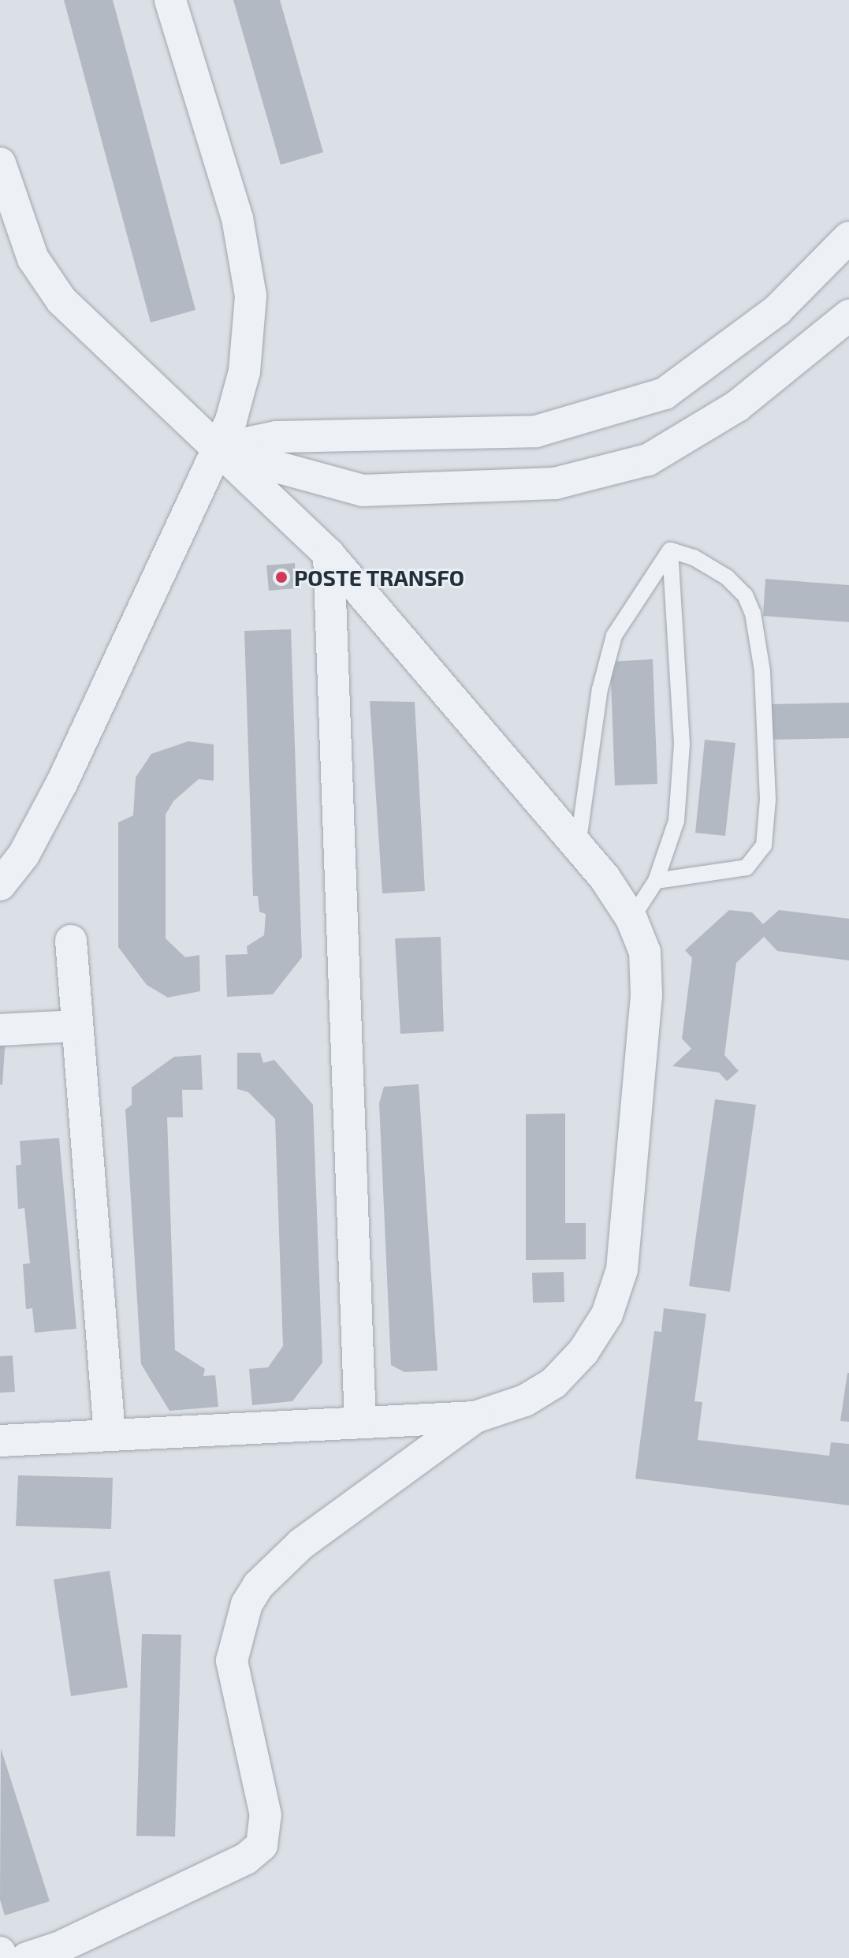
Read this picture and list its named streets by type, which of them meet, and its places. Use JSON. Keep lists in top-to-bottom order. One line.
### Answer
{"places":["POSTE TRANSFO"]}
